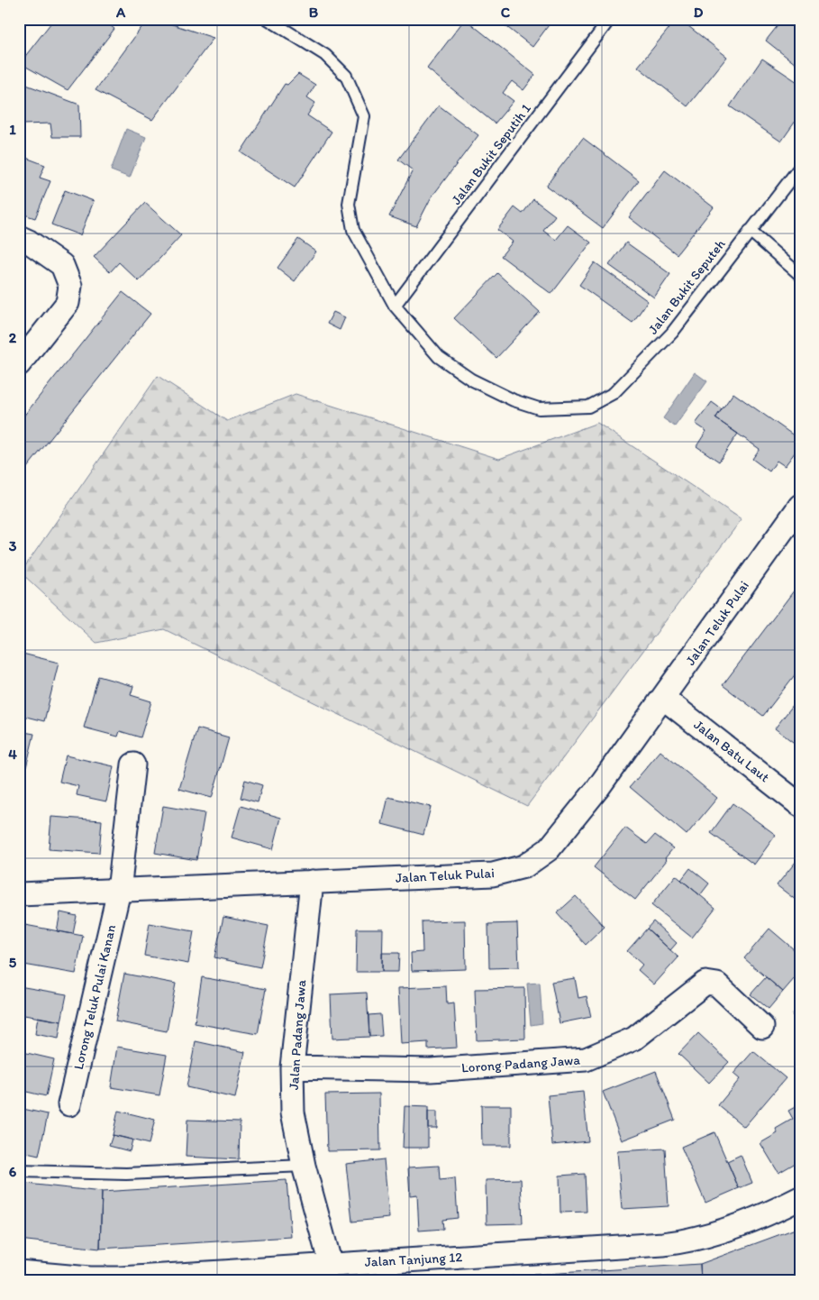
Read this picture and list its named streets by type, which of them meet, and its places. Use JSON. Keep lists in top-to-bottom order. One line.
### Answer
{"streets":{"street":["Jalan Teluk Pulai","Jalan Batu Laut","Lorong Teluk Pulai Kanan","Jalan Padang Jawa","Lorong Padang Jawa","Jalan Tanjung 12"],"lane":["Jalan Bukit Seputih 1","Jalan Bukit Seputeh"]},"crossings":[["Jalan Bukit Seputih 1","Jalan Bukit Seputeh"],["Jalan Teluk Pulai","Jalan Batu Laut"],["Jalan Teluk Pulai","Lorong Teluk Pulai Kanan"],["Jalan Teluk Pulai","Jalan Padang Jawa"],["Jalan Padang Jawa","Lorong Padang Jawa"],["Jalan Padang Jawa","Jalan Tanjung 12"]],"grid":{"columns":["A","B","C","D"],"rows":["1","2","3","4","5","6"]}}
